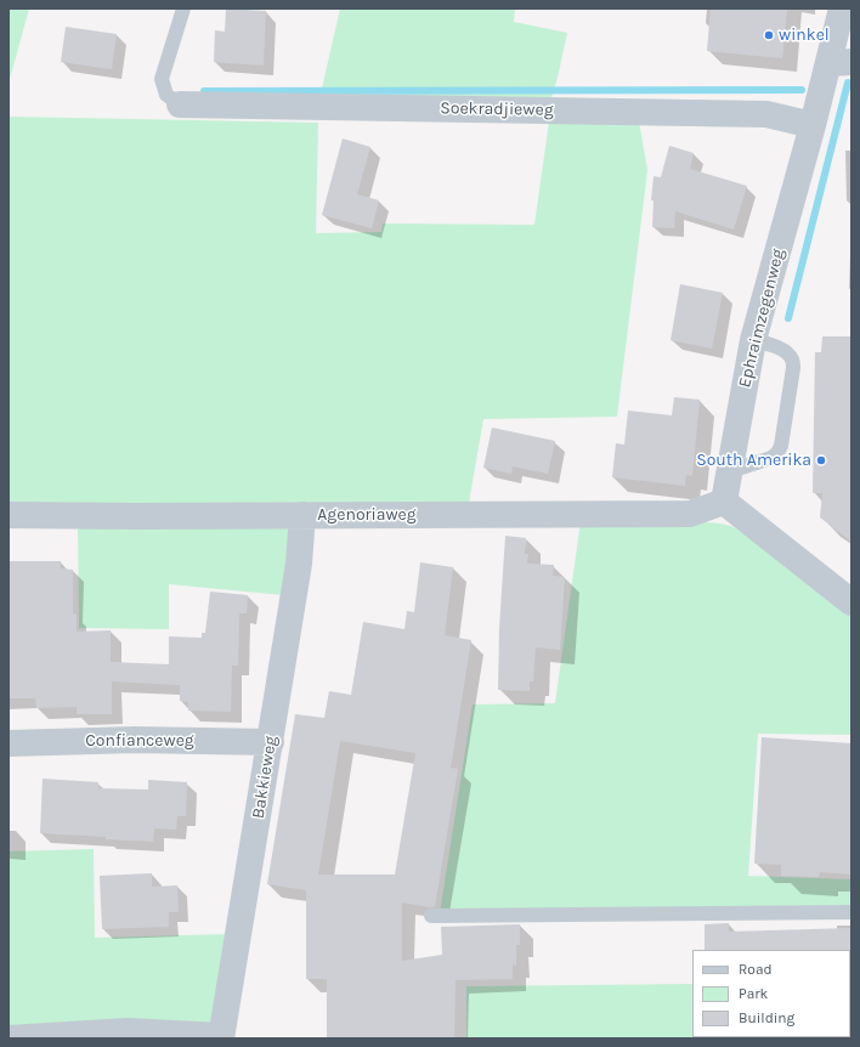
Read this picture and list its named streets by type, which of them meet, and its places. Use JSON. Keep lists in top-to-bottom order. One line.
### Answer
{"streets":{"street":["Soekradjieweg","Ephraimzegenweg","Agenoriaweg","Confianceweg","Bakkieweg"]},"crossings":[["Soekradjieweg","Ephraimzegenweg"],["Ephraimzegenweg","Agenoriaweg"],["Agenoriaweg","Bakkieweg"],["Confianceweg","Bakkieweg"]],"places":["winkel","South Amerika"],"legend":["Road","Park","Building"]}
